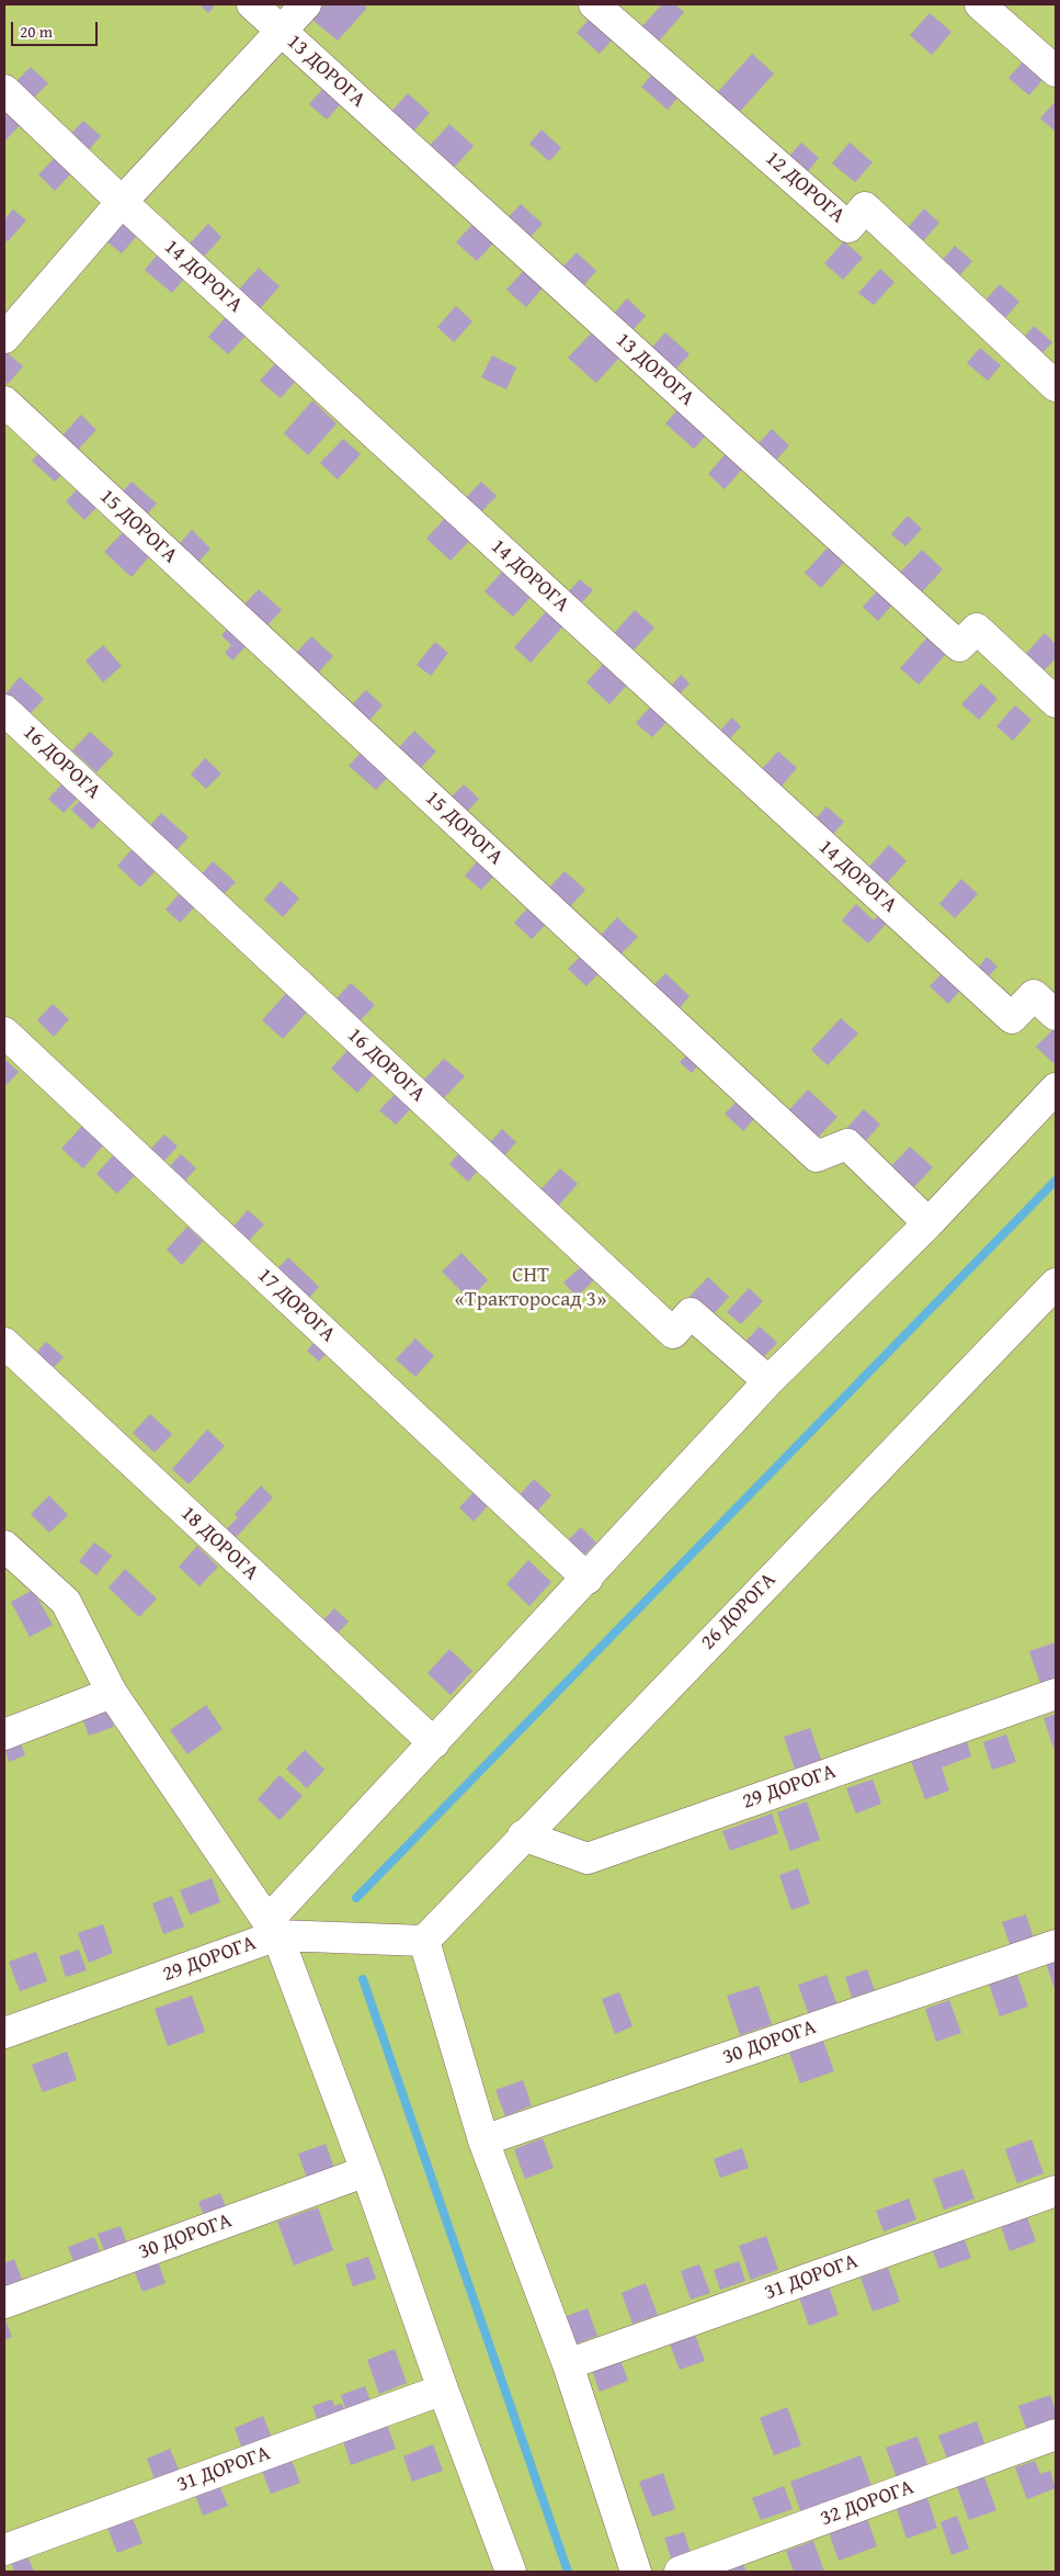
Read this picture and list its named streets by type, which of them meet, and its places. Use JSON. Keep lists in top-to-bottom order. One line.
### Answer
{"streets":{"street":["13 ДОРОГА","12 ДОРОГА","14 ДОРОГА","15 ДОРОГА","16 ДОРОГА","17 ДОРОГА","18 ДОРОГА","26 ДОРОГА","29 ДОРОГА","30 ДОРОГА","31 ДОРОГА","32 ДОРОГА"]},"crossings":[["26 ДОРОГА","29 ДОРОГА"]],"parks":["СНТ «Тракторосад 3»"],"scale_bar":"20 m"}
